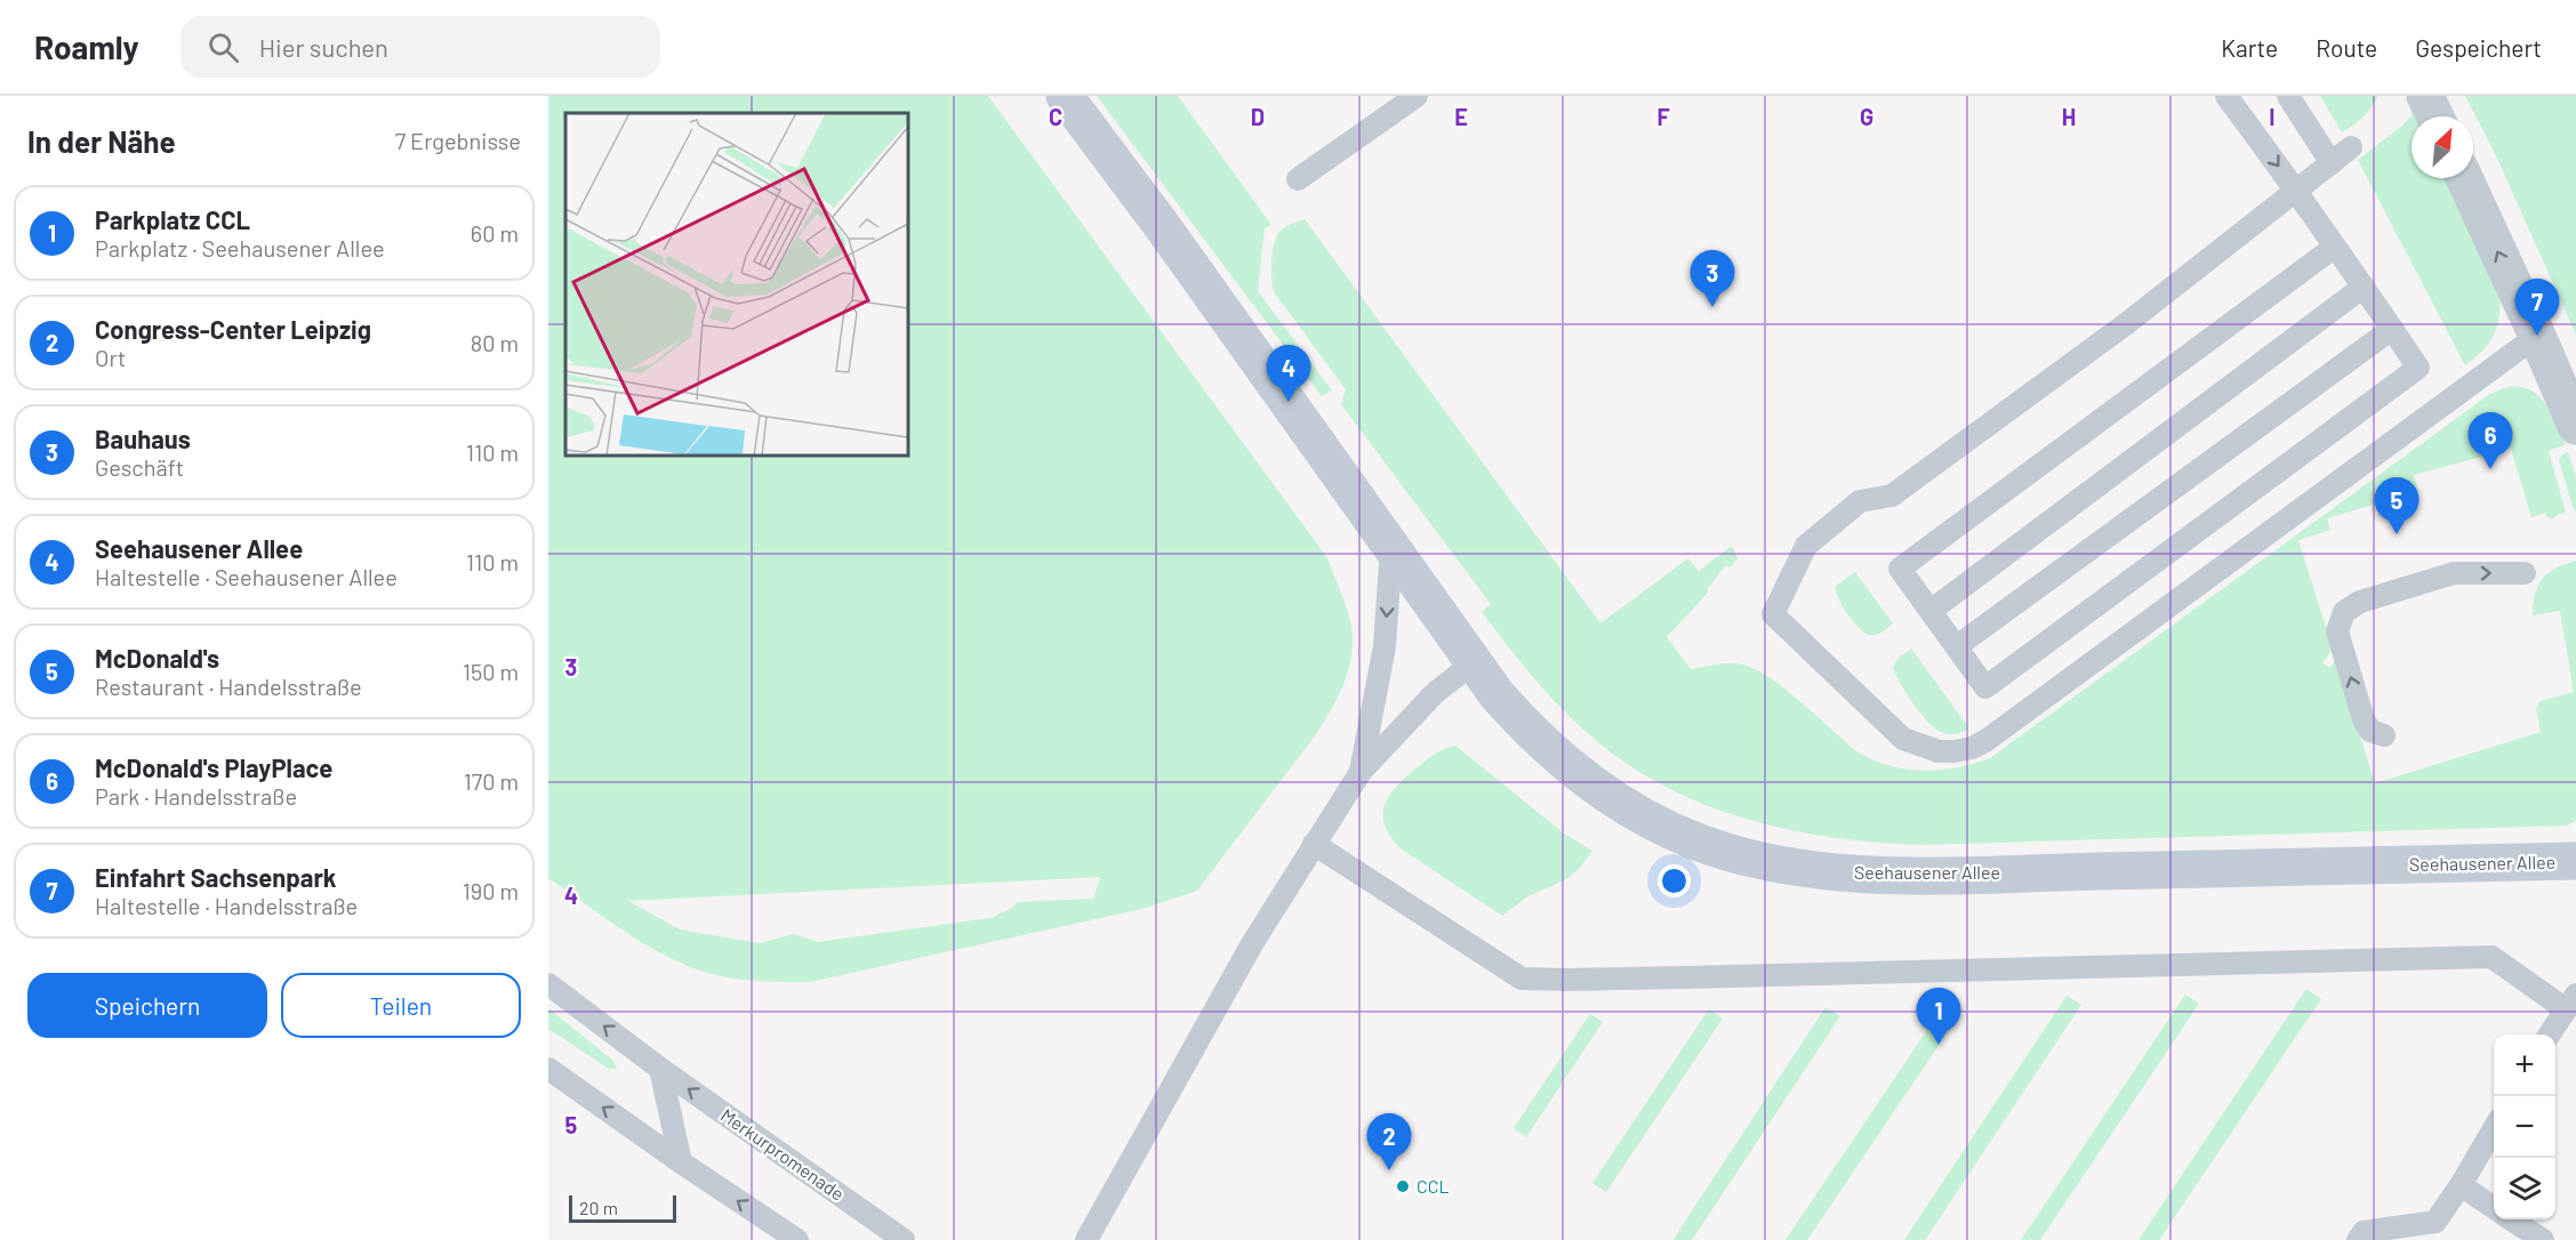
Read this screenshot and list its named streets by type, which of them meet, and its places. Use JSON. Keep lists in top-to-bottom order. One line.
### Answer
{"streets":{"main road":["Seehausener Allee"],"lane":["Merkurpromenade"]},"places":["CCL"],"scale_bar":"20 m","north":"top right","page":{"header":"Roamly","search":"Hier suchen","nav":["Karte","Route","Gespeichert"],"heading":["In der Nähe","7 Ergebnisse"],"list":[{"mark":"1","name":"Parkplatz CCL","note":"Parkplatz · Seehausener Allee","value":"60 m"},{"mark":"2","name":"Congress-Center Leipzig","note":"Ort","value":"80 m"},{"mark":"3","name":"Bauhaus","note":"Geschäft","value":"110 m"},{"mark":"4","name":"Seehausener Allee","note":"Haltestelle · Seehausener Allee","value":"110 m"},{"mark":"5","name":"McDonald's","note":"Restaurant · Handelsstraße","value":"150 m"},{"mark":"6","name":"McDonald's PlayPlace","note":"Park · Handelsstraße","value":"170 m"},{"mark":"7","name":"Einfahrt Sachsenpark","note":"Haltestelle · Handelsstraße","value":"190 m"}],"pins":["3","7","4","6","5","1","2"],"buttons":["Speichern","Teilen"],"map_buttons":["+","−"],"scale":"20 m"},"grid":{"columns":["C","D","E","F","G","H","I"],"rows":["3","4","5"]}}
